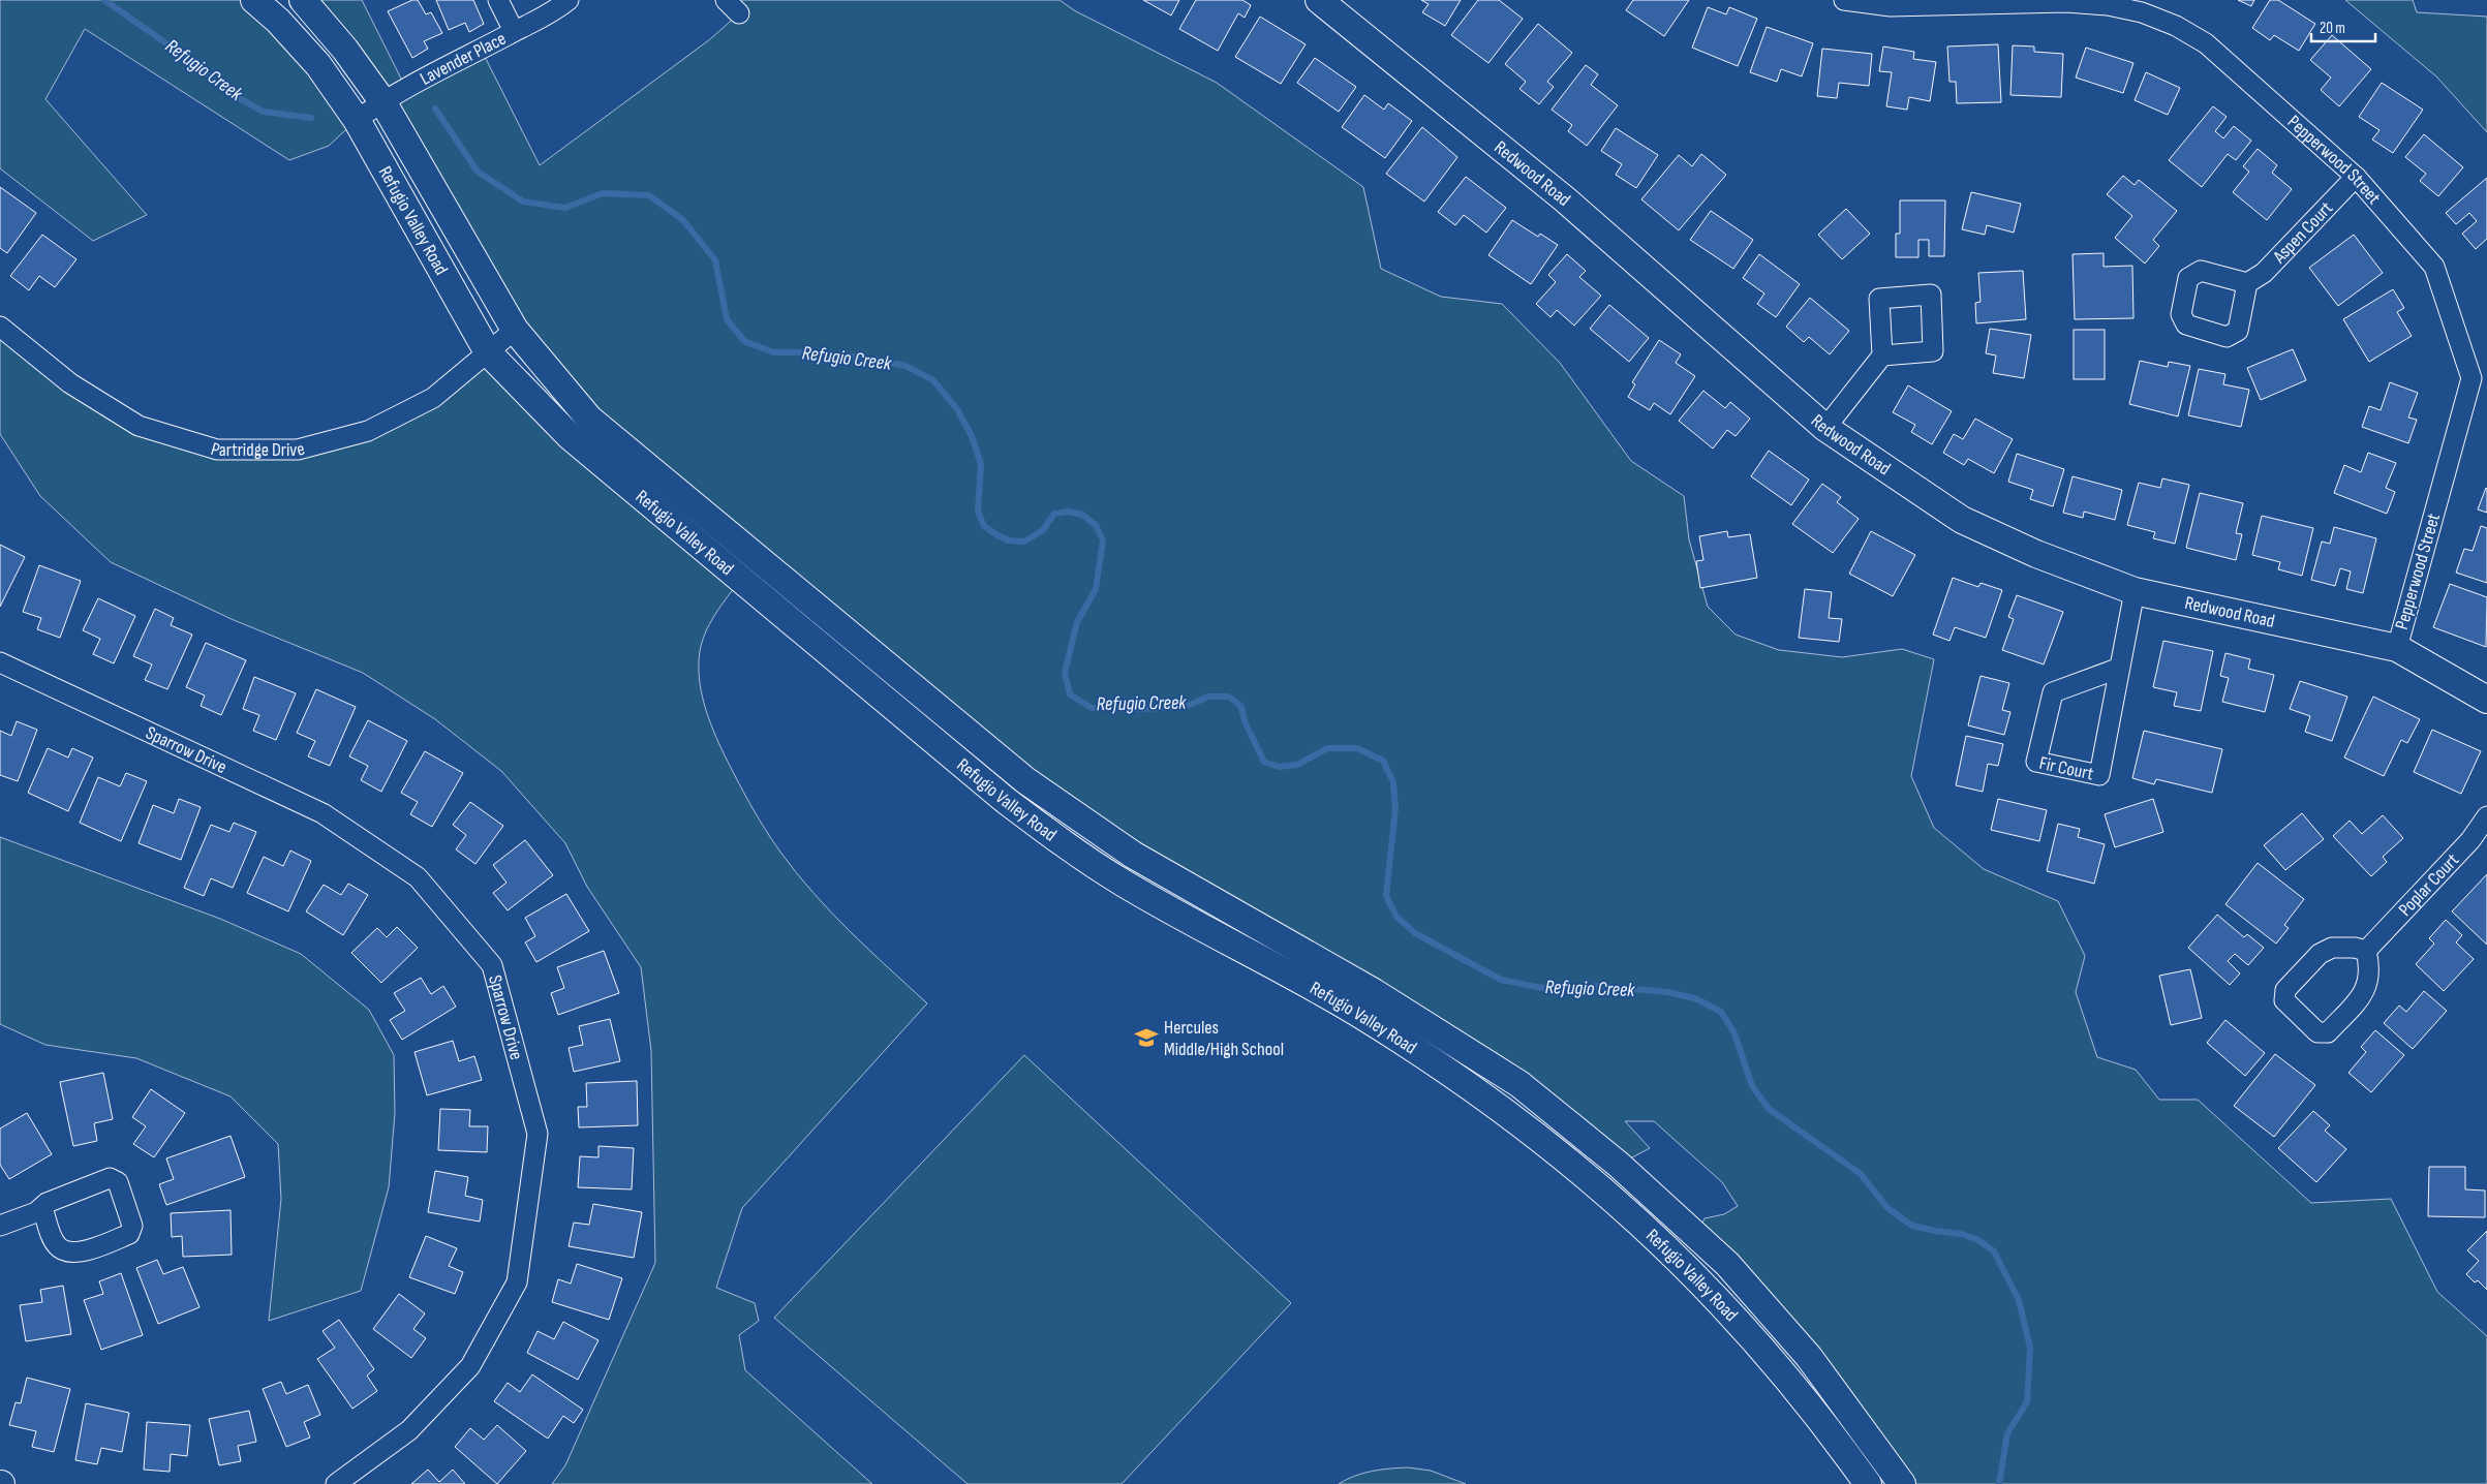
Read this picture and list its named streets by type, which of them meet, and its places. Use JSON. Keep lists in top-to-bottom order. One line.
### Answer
{"streets":{"street":["Lavender Place","Pepperwood Street","Redwood Road","Refugio Valley Road","Aspen Court","Partridge Drive","Sparrow Drive","Fir Court","Poplar Court"]},"crossings":[["Lavender Place","Refugio Valley Road"],["Pepperwood Street","Redwood Road"],["Pepperwood Street","Aspen Court"],["Redwood Road","Fir Court"],["Refugio Valley Road","Partridge Drive"]],"water":["Refugio Creek"],"places":{"school or university":["Hercules Middle/High School"]},"scale_bar":"20 m"}
